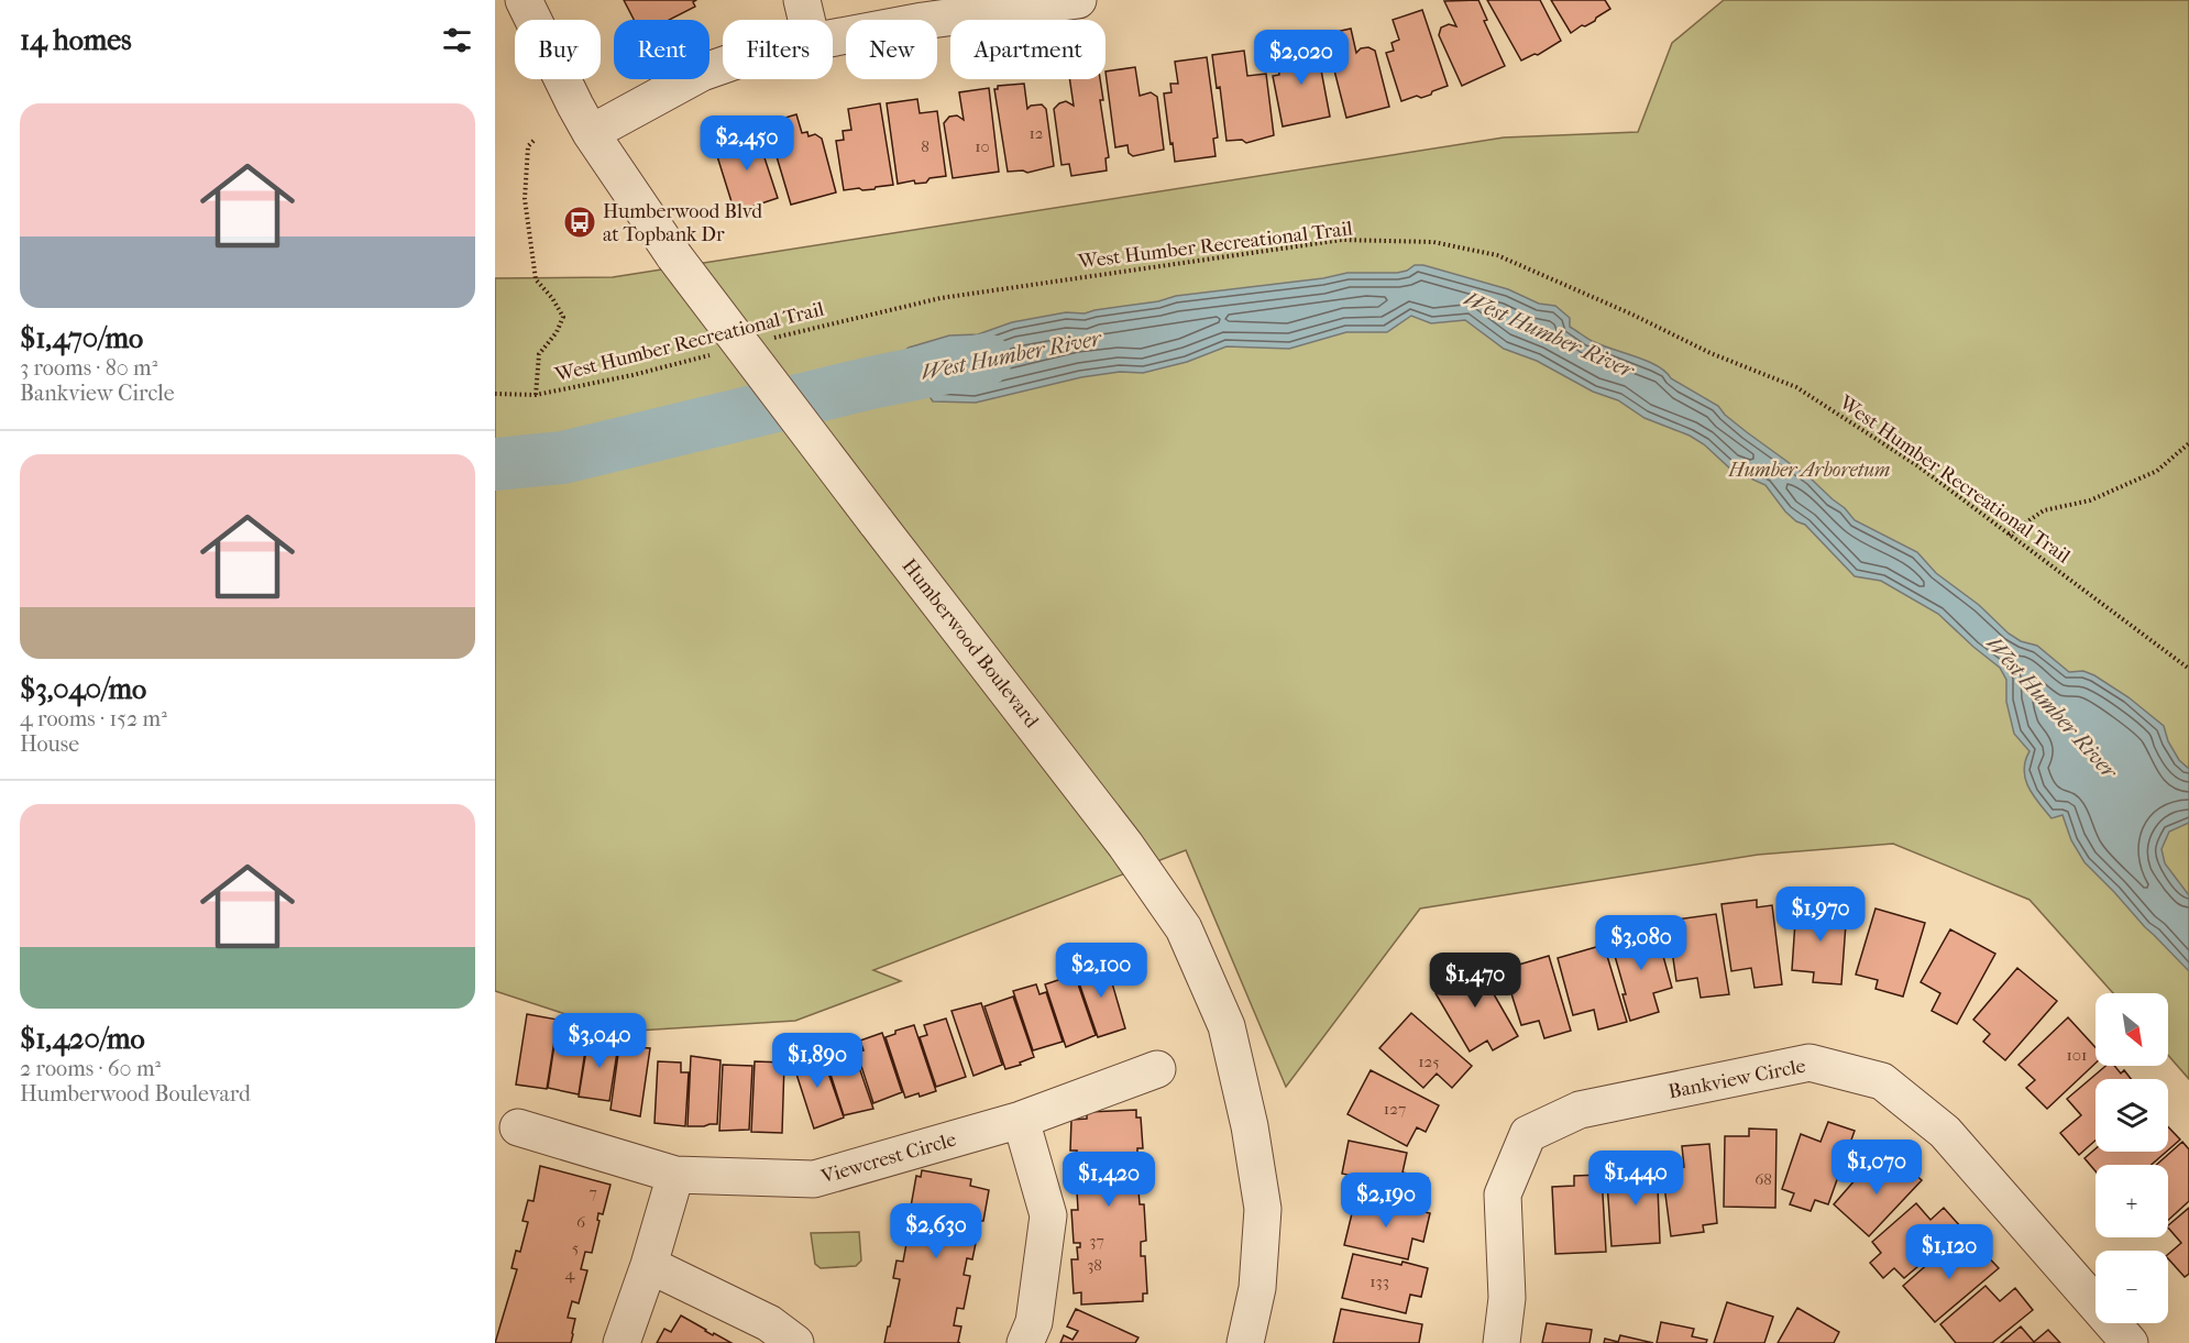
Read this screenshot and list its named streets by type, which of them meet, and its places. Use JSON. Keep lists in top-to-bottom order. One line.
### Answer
{"streets":{"street":["Humberwood Boulevard","Bankview Circle","Viewcrest Circle"],"path":["West Humber Recreational Trail"]},"water":["West Humber River"],"parks":["Humber Arboretum"],"places":{"bus stop":["Humberwood Blvd at Topbank Dr"]},"house_numbers":["12","8","10","101","125","127","68","7","6","37","5","38","4","133"],"north":"bottom right","page":{"heading":"14 homes","chip":["Buy","Rent","Filters","New","Apartment"],"price":["$2,020","$2,450","$1,970","$3,080","$2,100","$1,470","$3,040","$1,890","$1,070","$1,440","$1,420","$2,190","$2,630","$1,120"],"list":[{"name":"$1,470/mo","note":"3 rooms · 80 m² · Bankview Circle"},{"name":"$3,040/mo","note":"4 rooms · 152 m² · House"},{"name":"$1,420/mo","note":"2 rooms · 60 m² · Humberwood Boulevard"}],"map_buttons":["+","−"]}}
